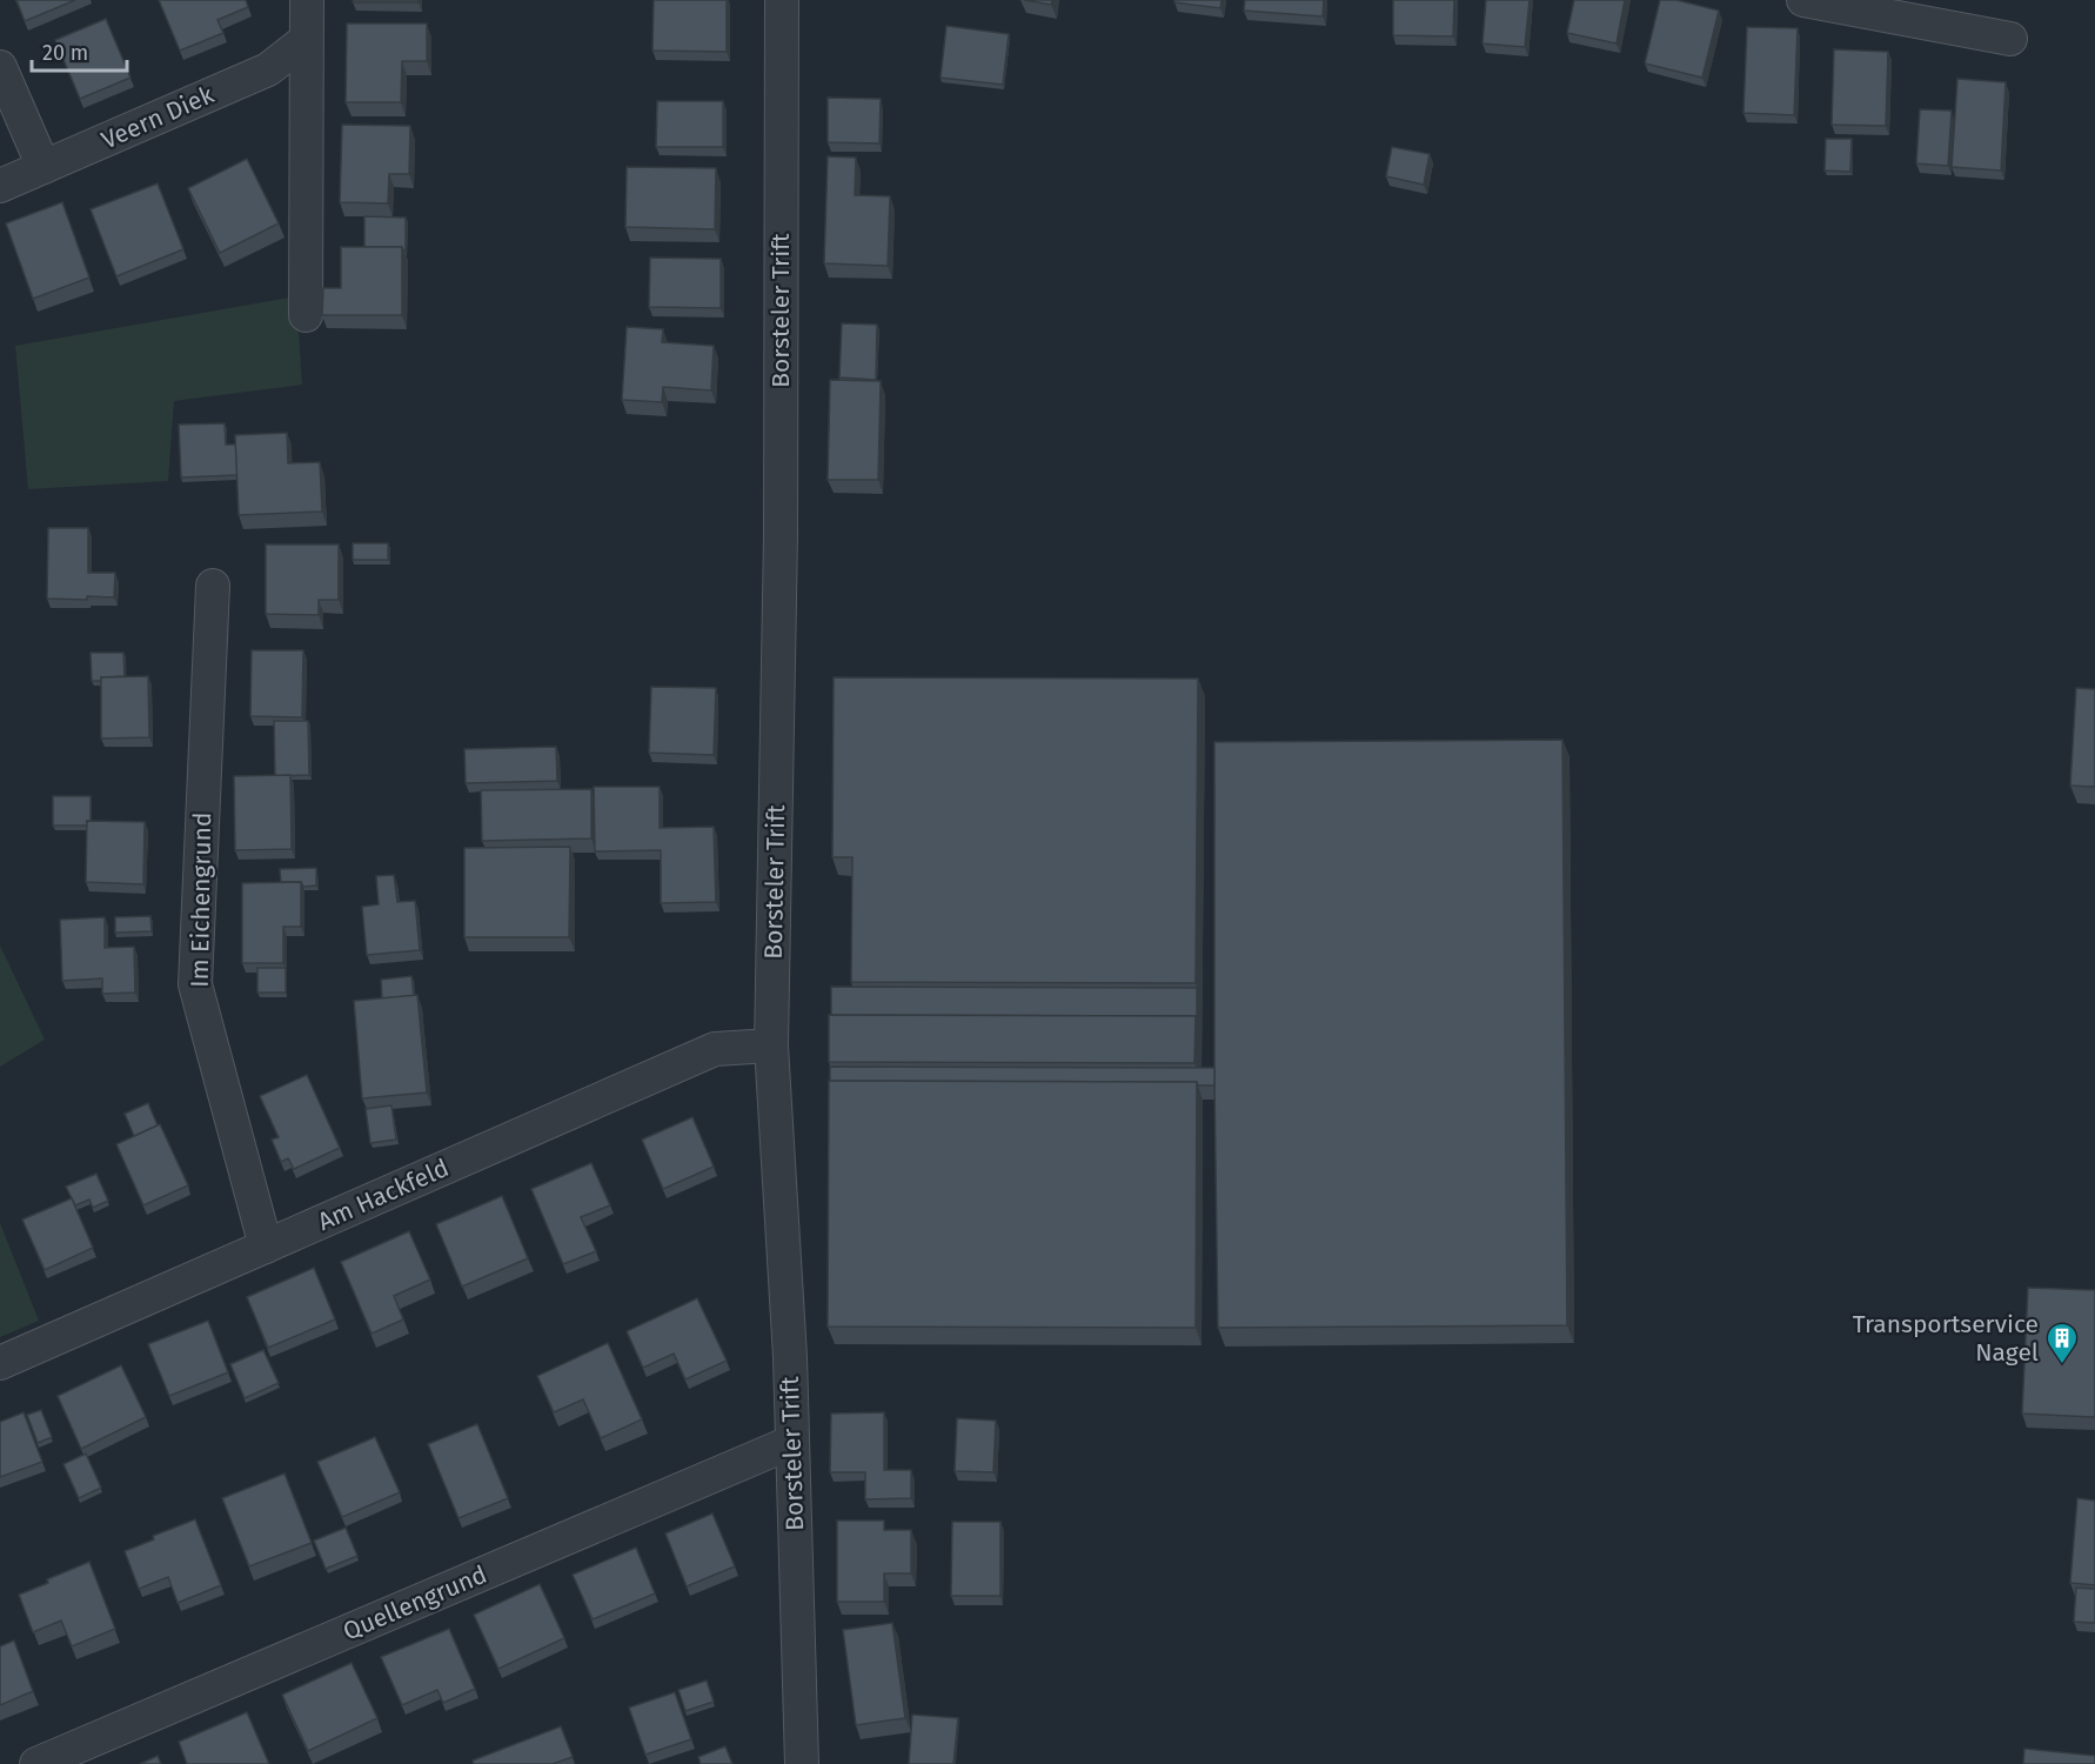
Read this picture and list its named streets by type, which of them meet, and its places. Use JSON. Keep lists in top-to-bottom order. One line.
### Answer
{"streets":{"street":["Veern Diek","Borsteler Trift","Im Eichengrund","Am Hackfeld","Quellengrund"]},"crossings":[["Borsteler Trift","Am Hackfeld"],["Borsteler Trift","Quellengrund"],["Im Eichengrund","Am Hackfeld"]],"places":{"building":["Transportservice Nagel"]},"scale_bar":"20 m"}
